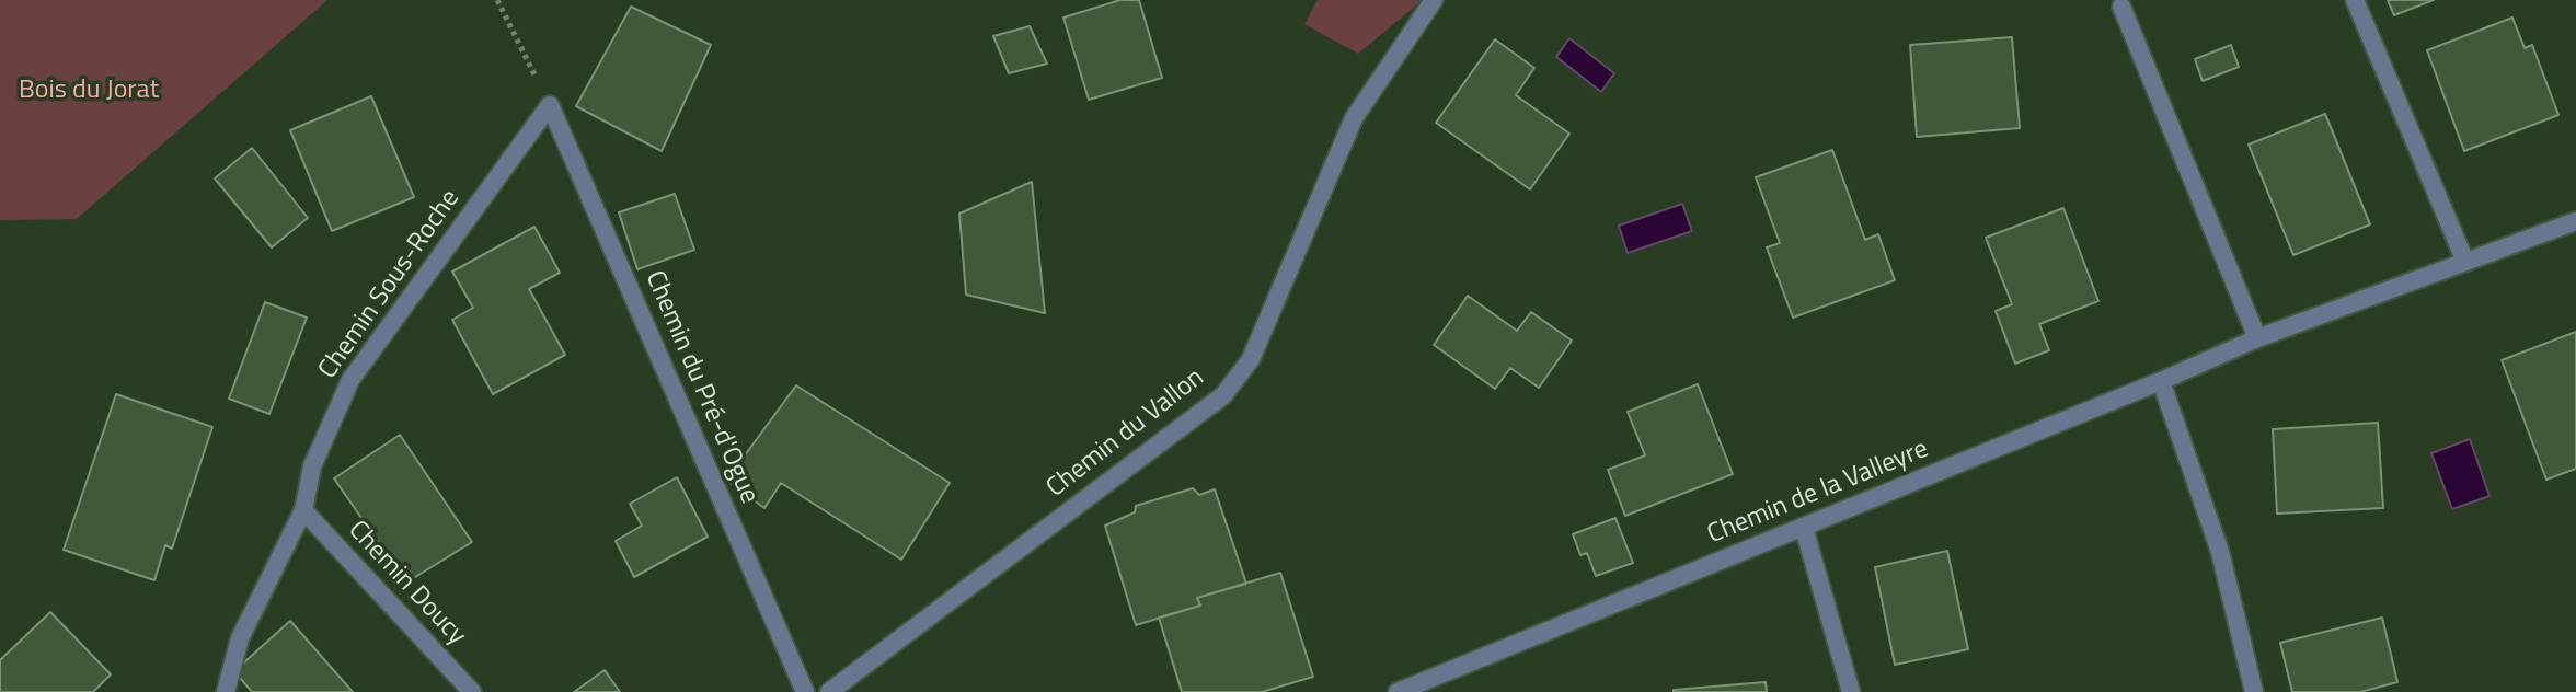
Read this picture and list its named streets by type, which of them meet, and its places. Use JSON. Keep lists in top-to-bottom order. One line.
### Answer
{"streets":{"street":["Chemin Sous-Roche","Chemin du Pré-d'Ogue","Chemin du Vallon","Chemin de la Valleyre","Chemin Doucy"]},"crossings":[["Chemin Sous-Roche","Chemin du Pré-d'Ogue"],["Chemin Sous-Roche","Chemin Doucy"]],"parks":["Bois du Jorat"]}
